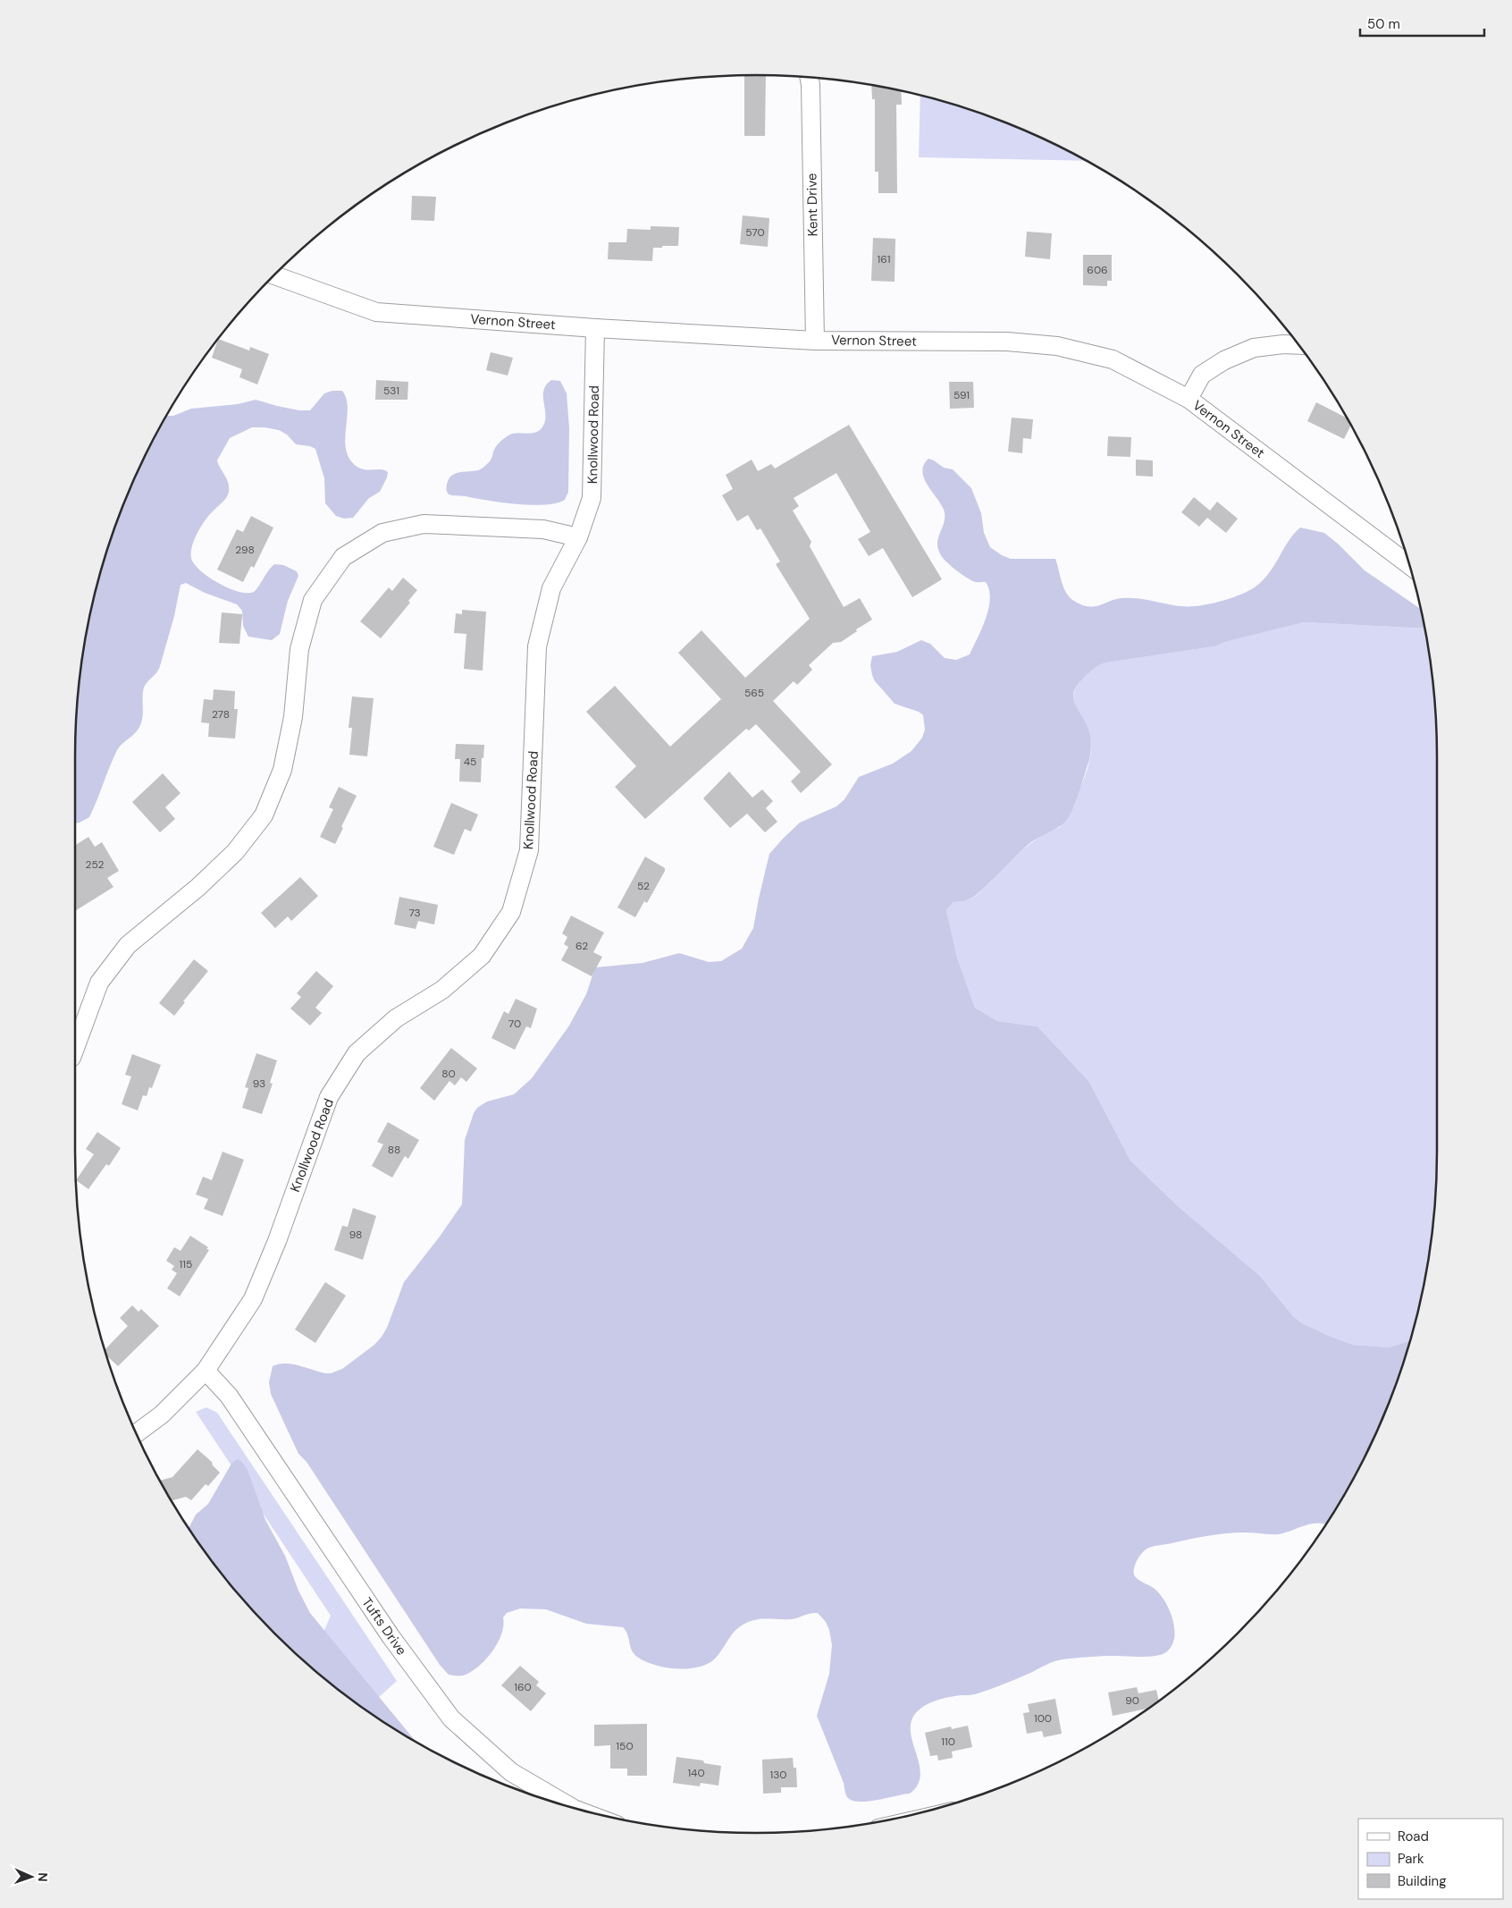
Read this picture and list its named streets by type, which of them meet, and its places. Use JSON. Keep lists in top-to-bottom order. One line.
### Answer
{"streets":{"street":["Kent Drive","Vernon Street","Knollwood Road","Tufts Drive"]},"crossings":[["Kent Drive","Vernon Street"],["Vernon Street","Knollwood Road"],["Knollwood Road","Tufts Drive"]],"house_numbers":["570","161","606","531","591","298","565","278","45","252","52","73","62","70","80","93","88","98","115","160","90","100","110","150","140","130"],"legend":["Road","Park","Building"],"scale_bar":"50 m","north":"right"}
